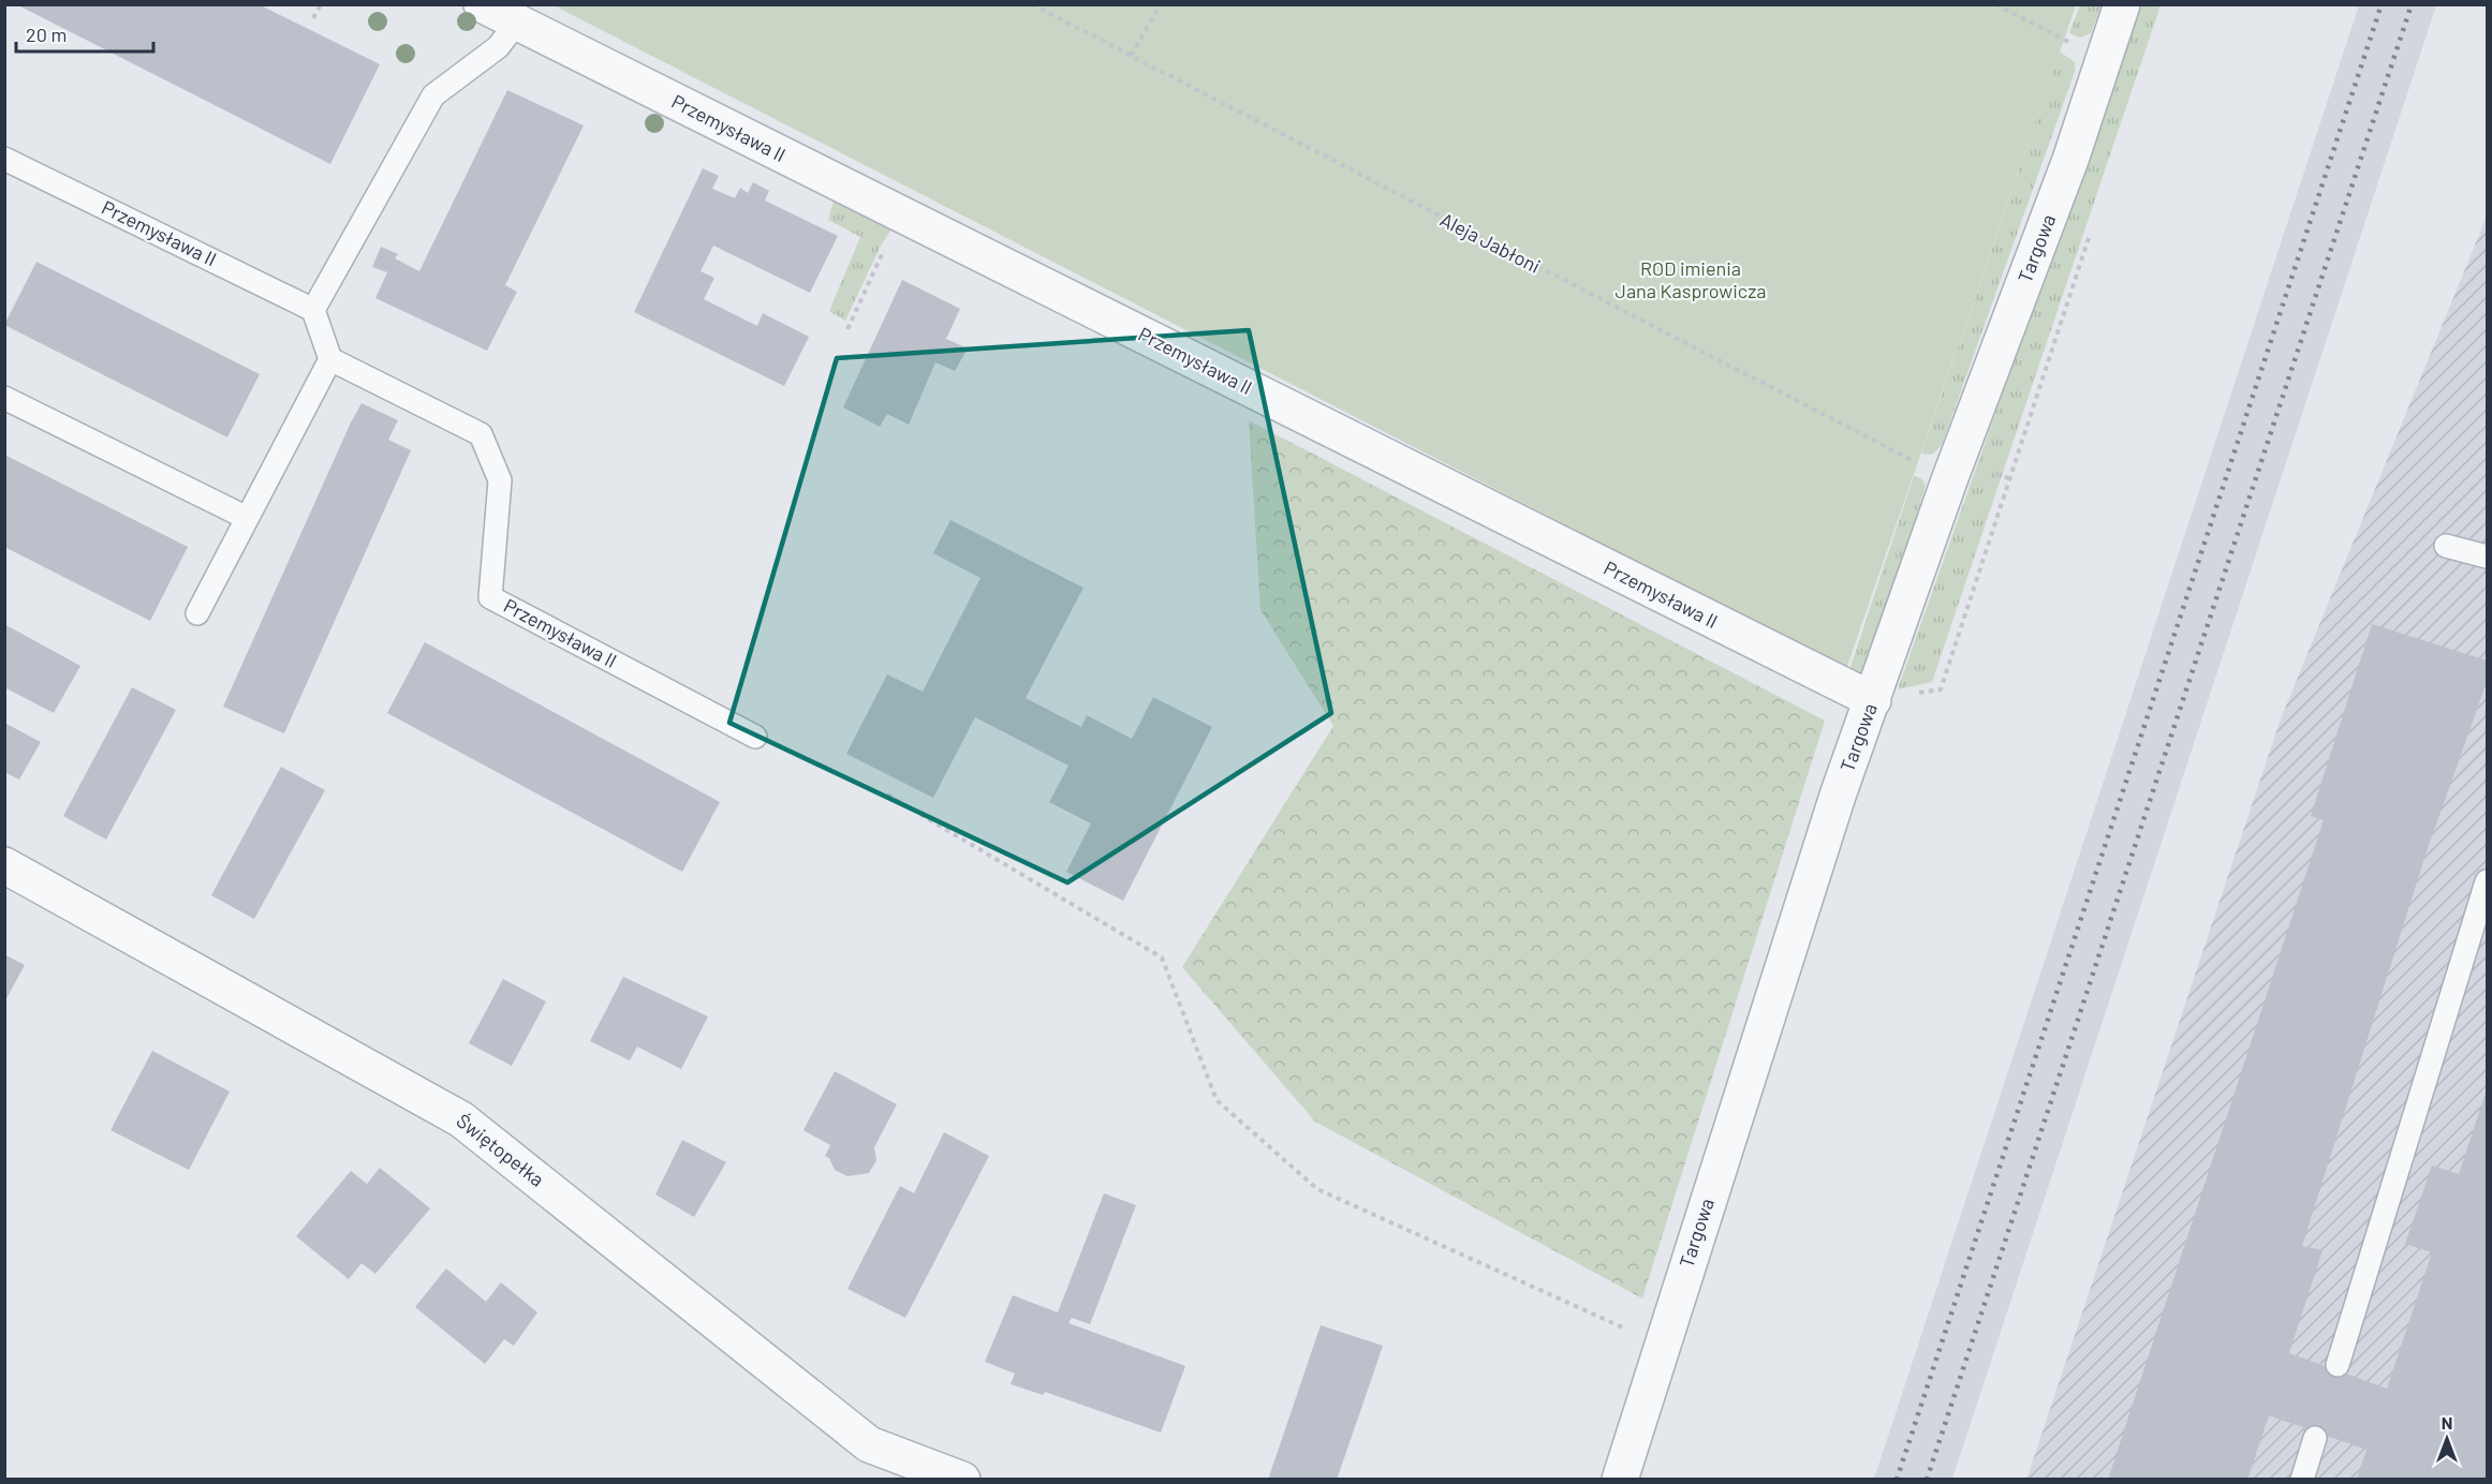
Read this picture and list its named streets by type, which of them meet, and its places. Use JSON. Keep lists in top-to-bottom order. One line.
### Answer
{"streets":{"street":["Przemysława II","Targowa","Świętopełka"],"path":["Aleja Jabłoni"]},"crossings":[["Przemysława II","Targowa"],["Aleja Jabłoni","Targowa"]],"parks":["ROD imienia Jana Kasprowicza"],"scale_bar":"20 m","north":"top"}
